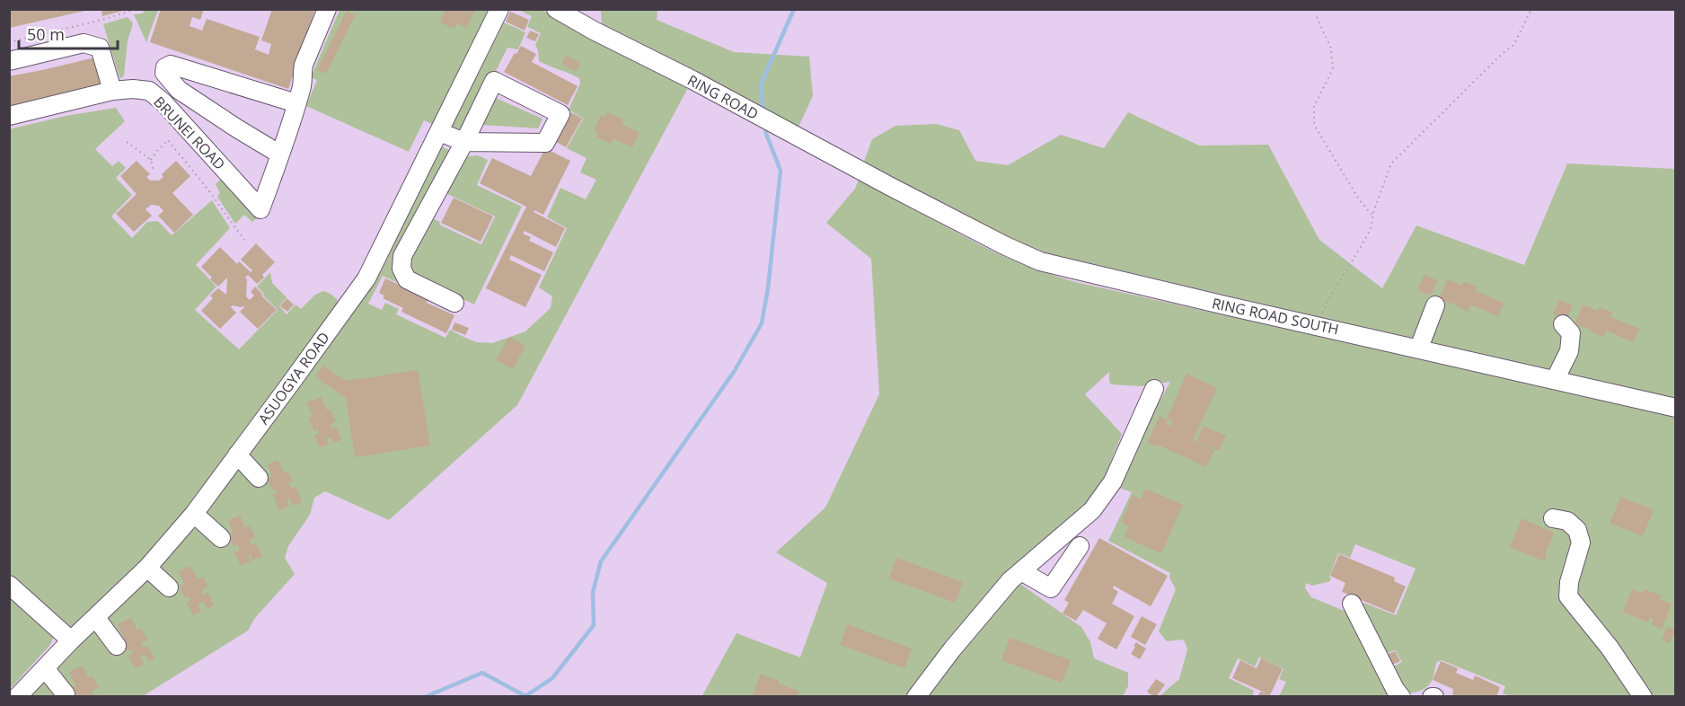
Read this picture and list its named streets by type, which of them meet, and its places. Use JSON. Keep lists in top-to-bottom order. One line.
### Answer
{"streets":{"street":["RING ROAD","BRUNEI ROAD","RING ROAD SOUTH","ASUOGYA ROAD"]},"crossings":[["RING ROAD","RING ROAD SOUTH"]],"scale_bar":"50 m"}
